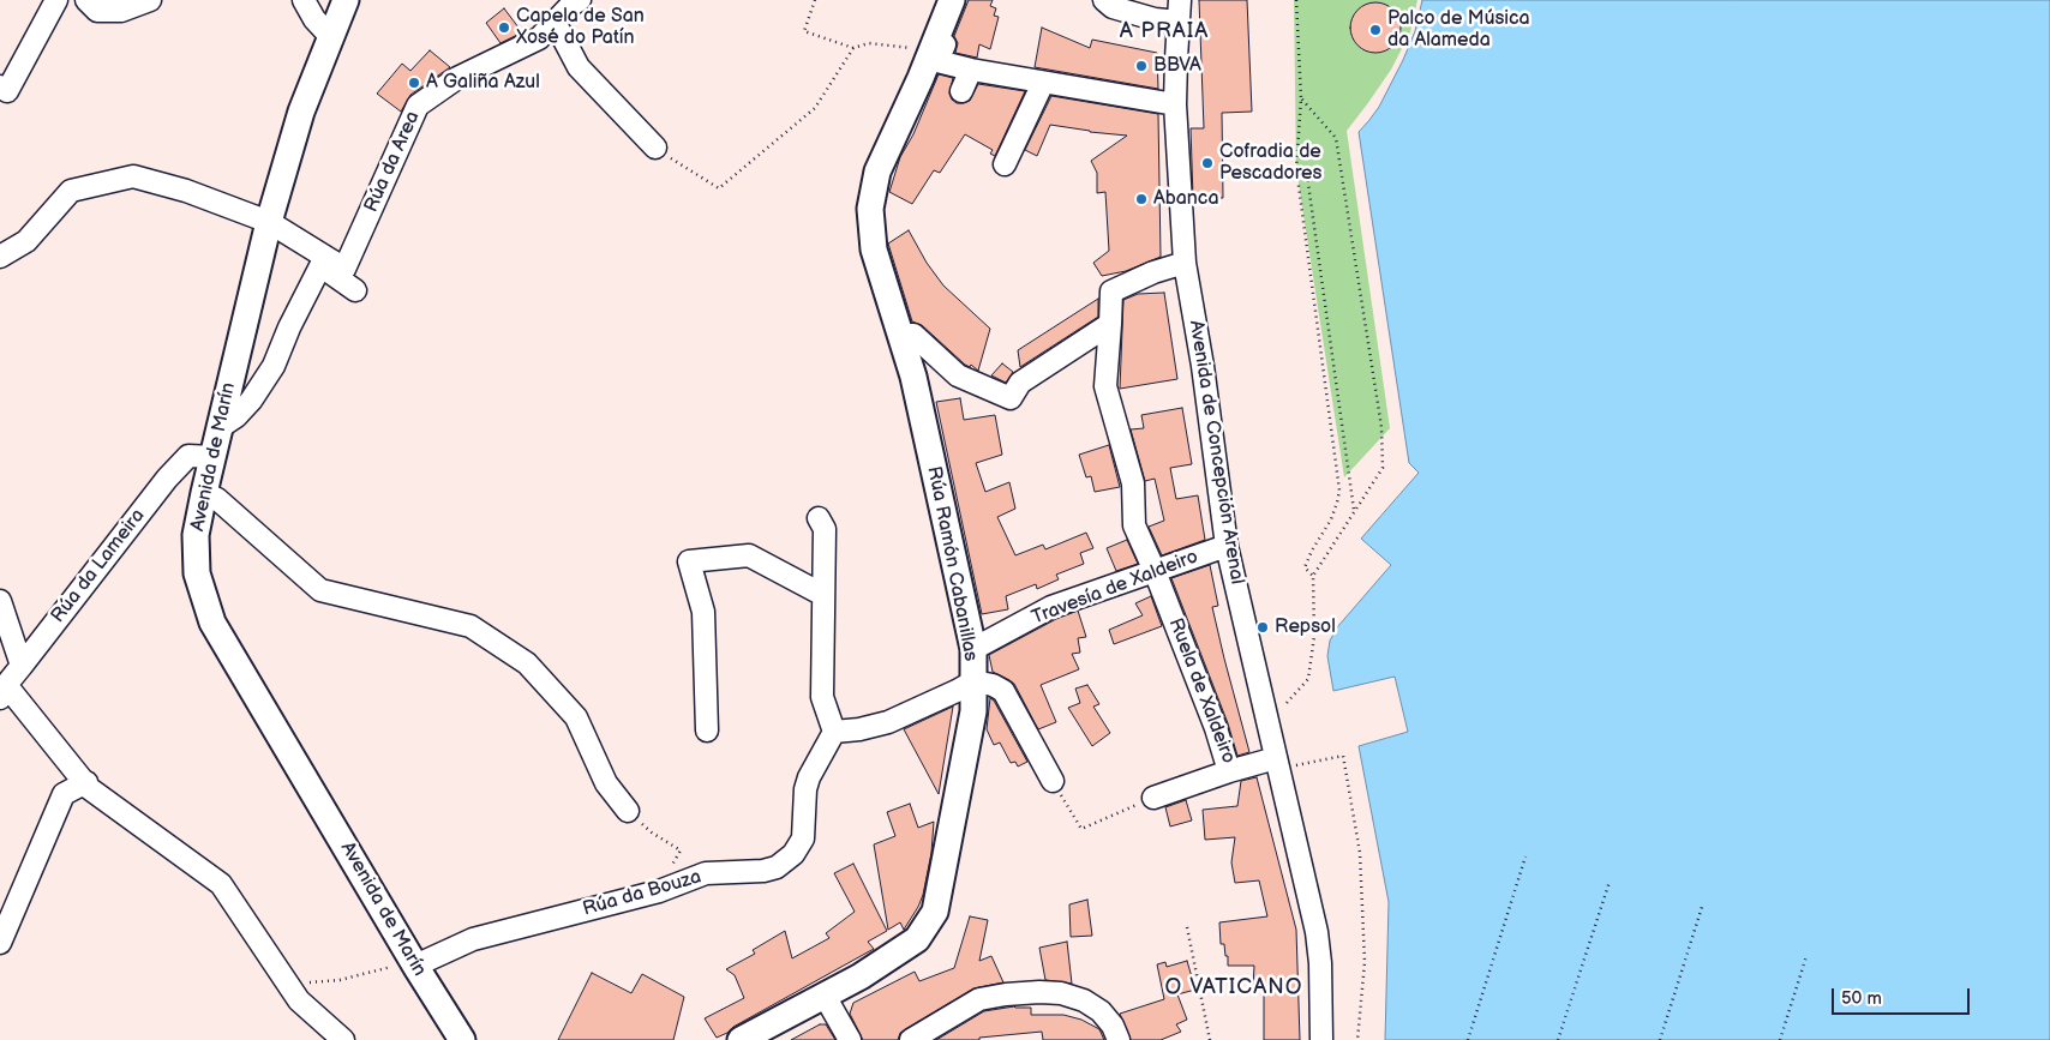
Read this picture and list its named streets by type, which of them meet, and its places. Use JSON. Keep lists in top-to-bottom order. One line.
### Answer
{"streets":{"main road":["Avenida de Marín","Rúa Ramón Cabanillas"],"street":["Rúa da Area","Avenida de Concepción Arenal","Rúa da Lameira","Travesía de Xaldeiro","Ruela de Xaldeiro","Rúa da Bouza"]},"crossings":[["Rúa da Area","Avenida de Marín"],["Avenida de Concepción Arenal","Travesía de Xaldeiro"],["Avenida de Concepción Arenal","Ruela de Xaldeiro"],["Avenida de Marín","Rúa da Lameira"],["Avenida de Marín","Rúa da Bouza"],["Rúa Ramón Cabanillas","Travesía de Xaldeiro"],["Travesía de Xaldeiro","Ruela de Xaldeiro"]],"districts":["A PRAIA","O VATICANO"],"places":["Capela de San Xosé do Patín","Palco de Música da Alameda","BBVA","A Galiña Azul","Cofradia de Pescadores","Abanca","Repsol"],"scale_bar":"50 m"}
